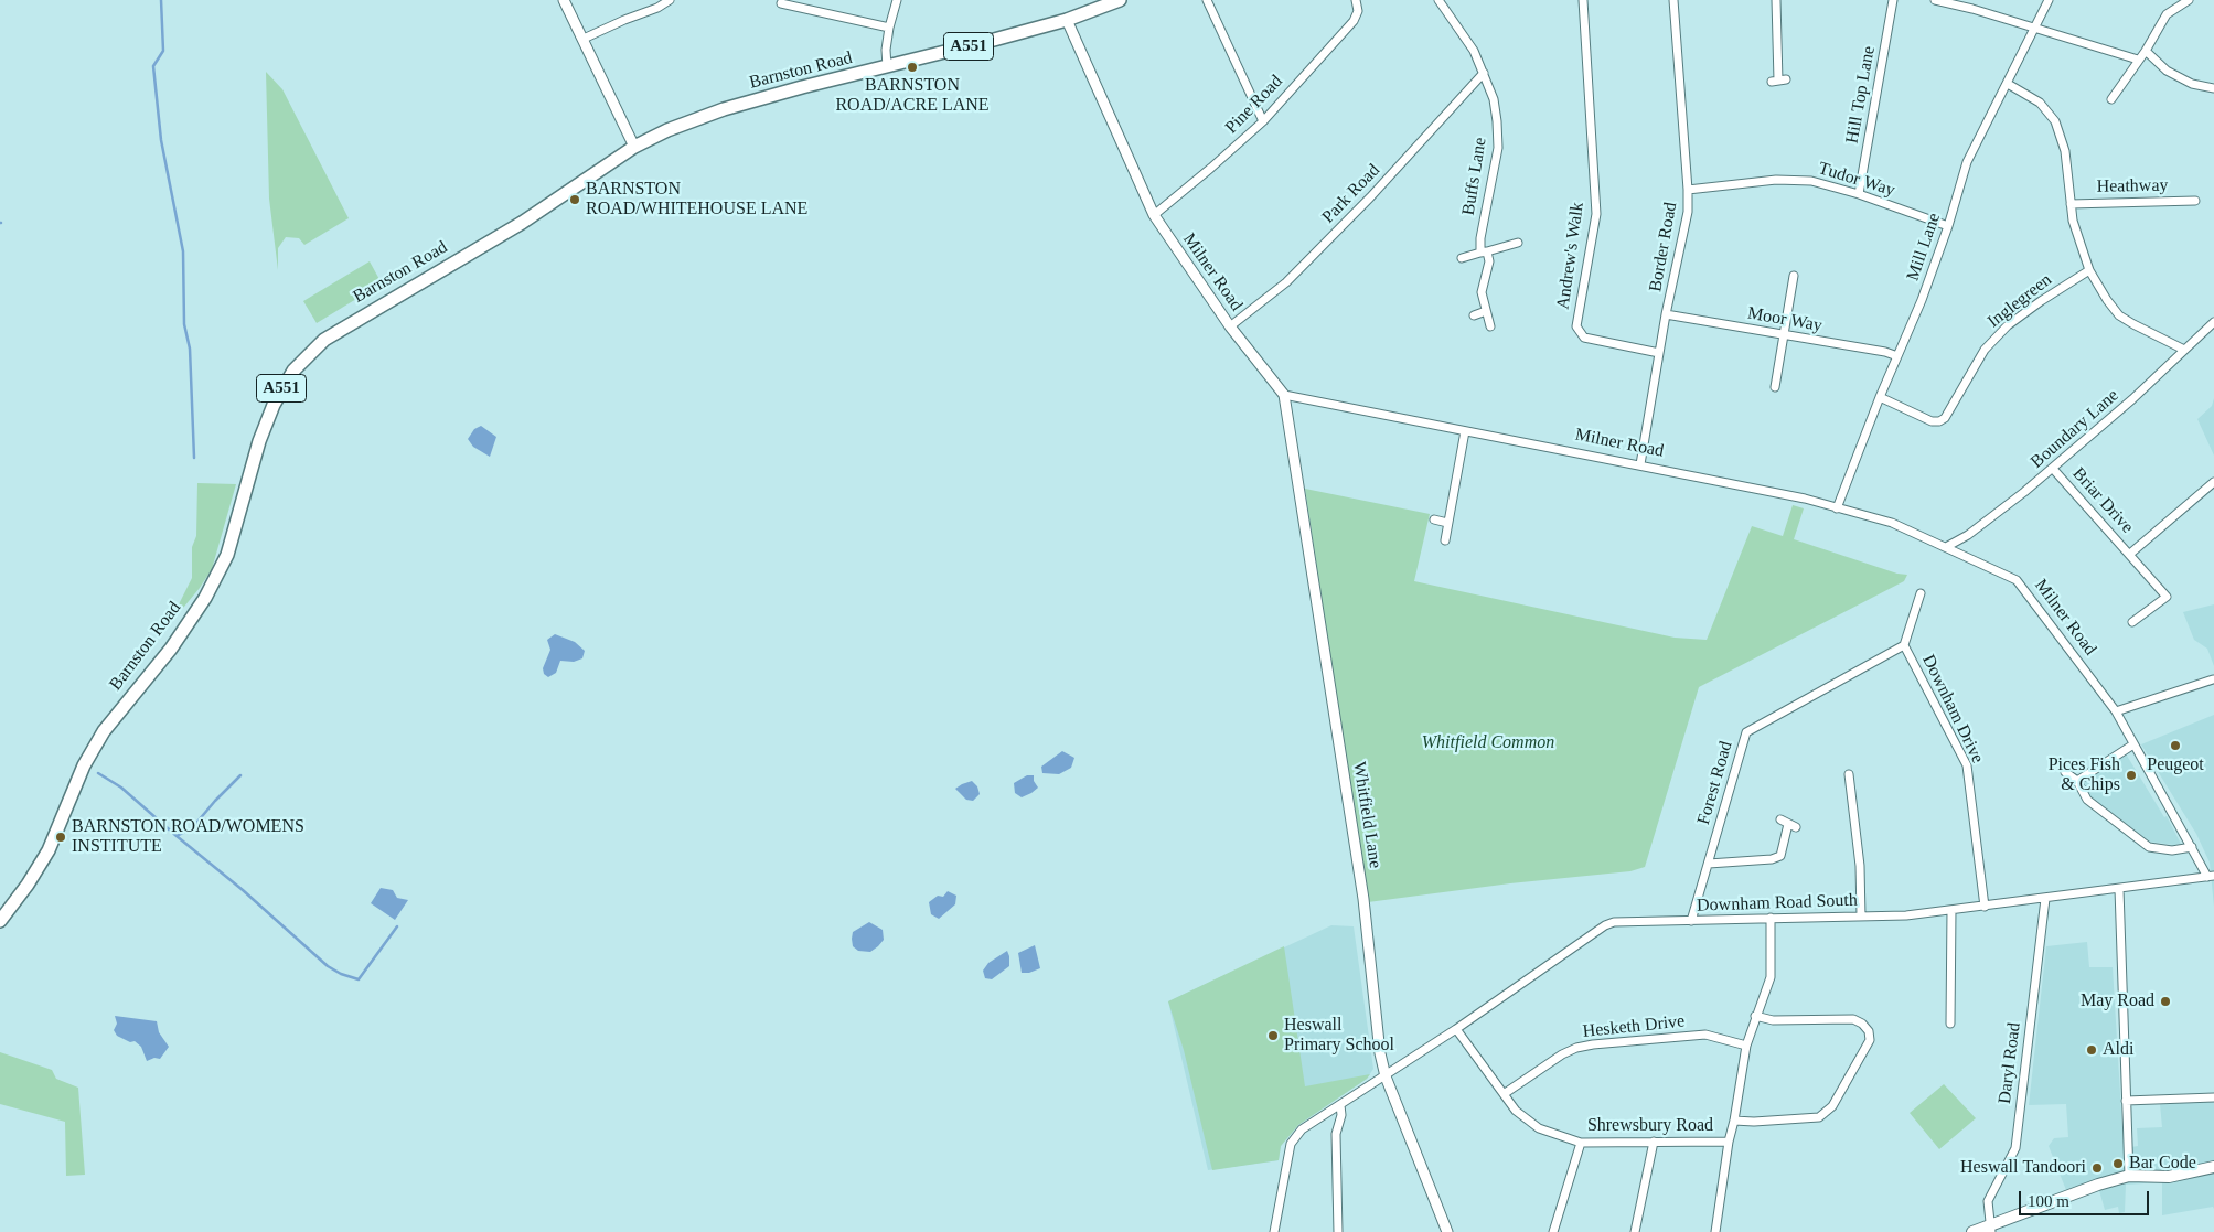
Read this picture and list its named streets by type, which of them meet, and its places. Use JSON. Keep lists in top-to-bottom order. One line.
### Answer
{"streets":{"main road":["A551","Barnston Road"],"street":["Hill Top Lane","Pine Road","Buffs Lane","Tudor Way","Heathway","Park Road","Border Road","Mill Lane","Andrew's Walk","Milner Road","Inglegreen","Moor Way","Boundary Lane","Briar Drive","Downham Drive","Forest Road","Whitfield Lane","Downham Road South","Hesketh Drive","Daryl Road","Shrewsbury Road"]},"crossings":[["Barnston Road","Milner Road"],["Hill Top Lane","Tudor Way"],["Pine Road","Milner Road"],["Buffs Lane","Park Road"],["Tudor Way","Border Road"],["Tudor Way","Mill Lane"],["Park Road","Milner Road"],["Border Road","Andrew's Walk"],["Border Road","Milner Road"],["Border Road","Moor Way"],["Mill Lane","Milner Road"],["Mill Lane","Inglegreen"],["Mill Lane","Moor Way"],["Milner Road","Boundary Lane"],["Milner Road","Whitfield Lane"],["Milner Road","Downham Road South"],["Boundary Lane","Briar Drive"],["Downham Drive","Forest Road"],["Downham Drive","Downham Road South"],["Forest Road","Downham Road South"],["Whitfield Lane","Downham Road South"],["Downham Road South","Daryl Road"],["Downham Road South","Shrewsbury Road"],["Hesketh Drive","Shrewsbury Road"]],"parks":["Whitfield Common"],"places":["BARNSTON ROAD/ACRE LANE","BARNSTON ROAD/WHITEHOUSE LANE","Peugeot","Pices Fish & Chips","BARNSTON ROAD/WOMENS INSTITUTE","May Road","Heswall Primary School","Aldi","Bar Code","Heswall Tandoori"],"scale_bar":"100 m"}
